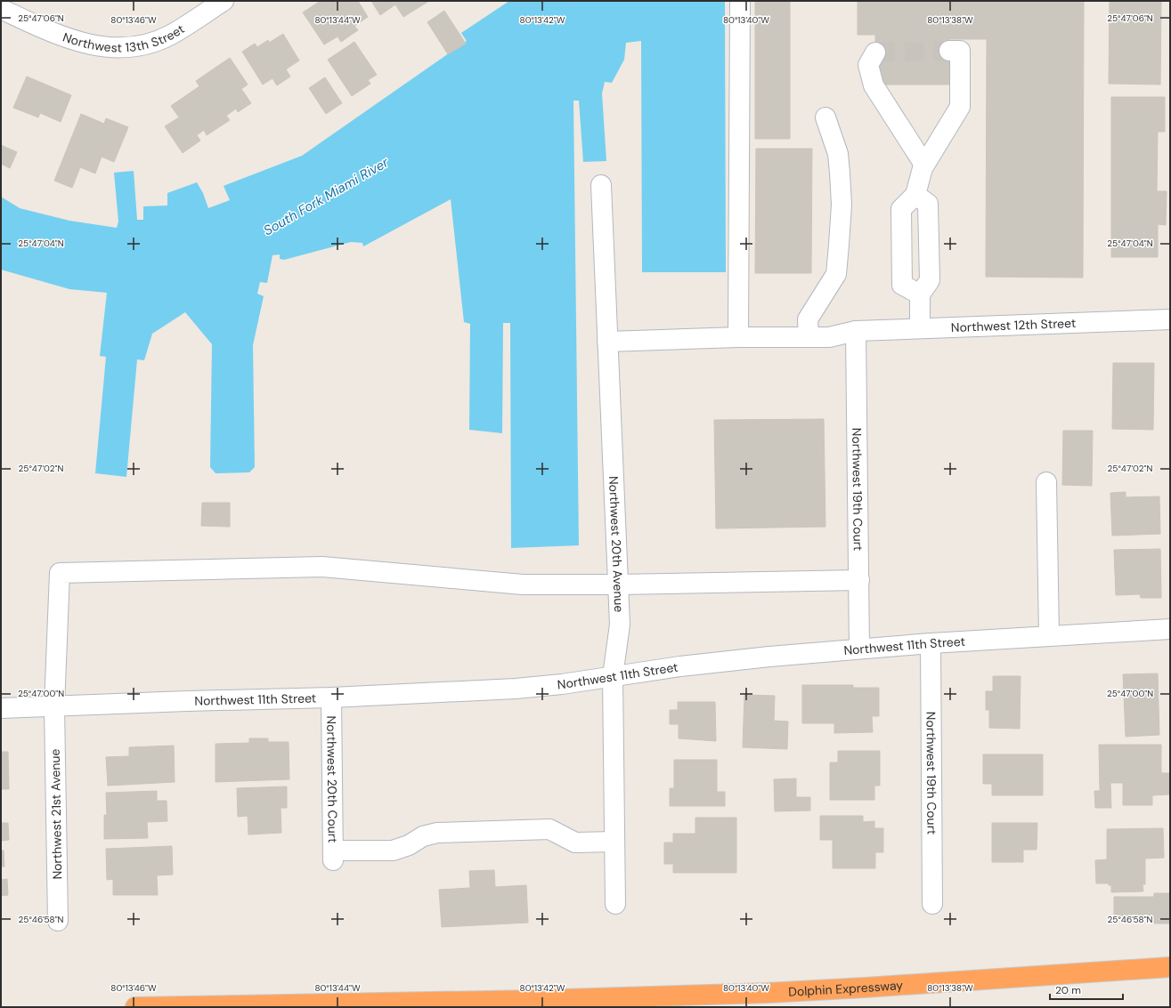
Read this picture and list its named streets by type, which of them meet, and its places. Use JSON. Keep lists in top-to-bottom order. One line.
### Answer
{"streets":{"highway":["Dolphin Expressway"],"street":["Northwest 13th Street","Northwest 12th Street","Northwest 19th Court","Northwest 20th Avenue","Northwest 11th Street","Northwest 20th Court","Northwest 21st Avenue"]},"crossings":[["Northwest 12th Street","Northwest 19th Court"],["Northwest 12th Street","Northwest 20th Avenue"],["Northwest 19th Court","Northwest 11th Street"],["Northwest 20th Avenue","Northwest 11th Street"],["Northwest 20th Avenue","Northwest 20th Court"],["Northwest 20th Avenue","Northwest 21st Avenue"],["Northwest 11th Street","Northwest 20th Court"],["Northwest 11th Street","Northwest 21st Avenue"]],"water":["South Fork Miami River"],"scale_bar":"20 m","coordinates":["25°47'06\"N","80°13'46\"W","80°13'44\"W","80°13'42\"W","80°13'40\"W","80°13'38\"W","25°47'04\"N","25°47'02\"N","25°47'00\"N","25°46'58\"N"]}
